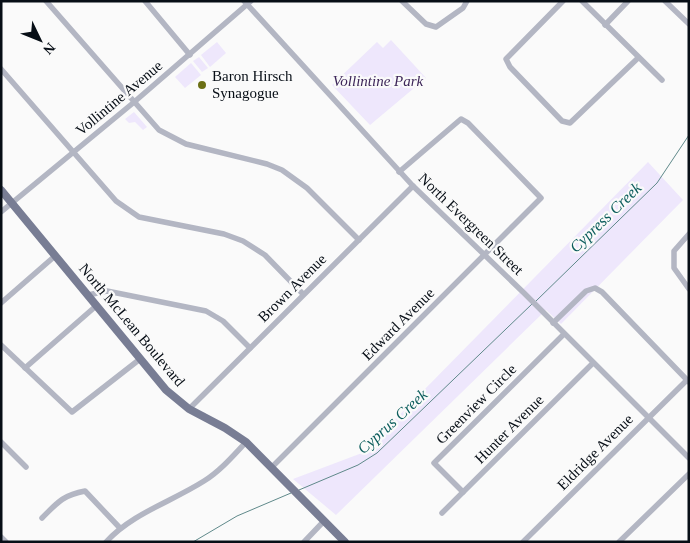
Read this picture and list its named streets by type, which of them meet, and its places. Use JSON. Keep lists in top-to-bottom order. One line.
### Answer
{"streets":{"main road":["North McLean Boulevard"],"street":["Vollintine Avenue","North Evergreen Street","Brown Avenue","Edward Avenue","Greenview Circle","Hunter Avenue","Eldridge Avenue"]},"crossings":[["Vollintine Avenue","North Evergreen Street"],["Vollintine Avenue","North McLean Boulevard"],["North Evergreen Street","Brown Avenue"],["North Evergreen Street","Edward Avenue"],["North Evergreen Street","Greenview Circle"],["North Evergreen Street","Hunter Avenue"],["North Evergreen Street","Eldridge Avenue"],["Brown Avenue","North McLean Boulevard"],["Edward Avenue","North McLean Boulevard"],["Greenview Circle","Hunter Avenue"]],"water":["Cypress Creek","Cyprus Creek"],"parks":["Vollintine Park"],"places":["Baron Hirsch Synagogue"],"north":"bottom right"}
